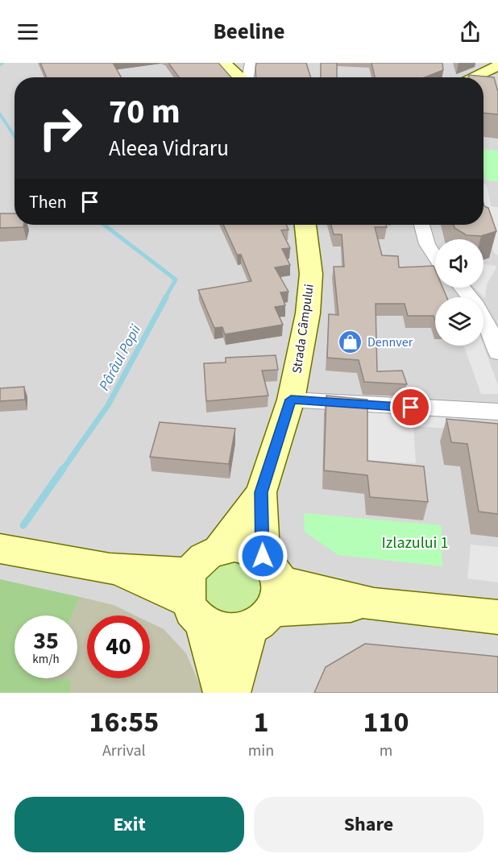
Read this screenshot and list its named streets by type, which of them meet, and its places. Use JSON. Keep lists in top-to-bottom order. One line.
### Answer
{"streets":{"street":["Strada Câmpului"]},"water":["Pârâul Popii"],"parks":["Izlazului 1"],"places":{"shop":["Dennver"]},"page":{"header":"Beeline","turn":["70 m","Aleea Vidraru"],"then":"Then","speed":"35 km/h","limit":"40","eta":["16:55","Arrival","1","min","110","m"],"buttons":["Exit","Share"]}}
